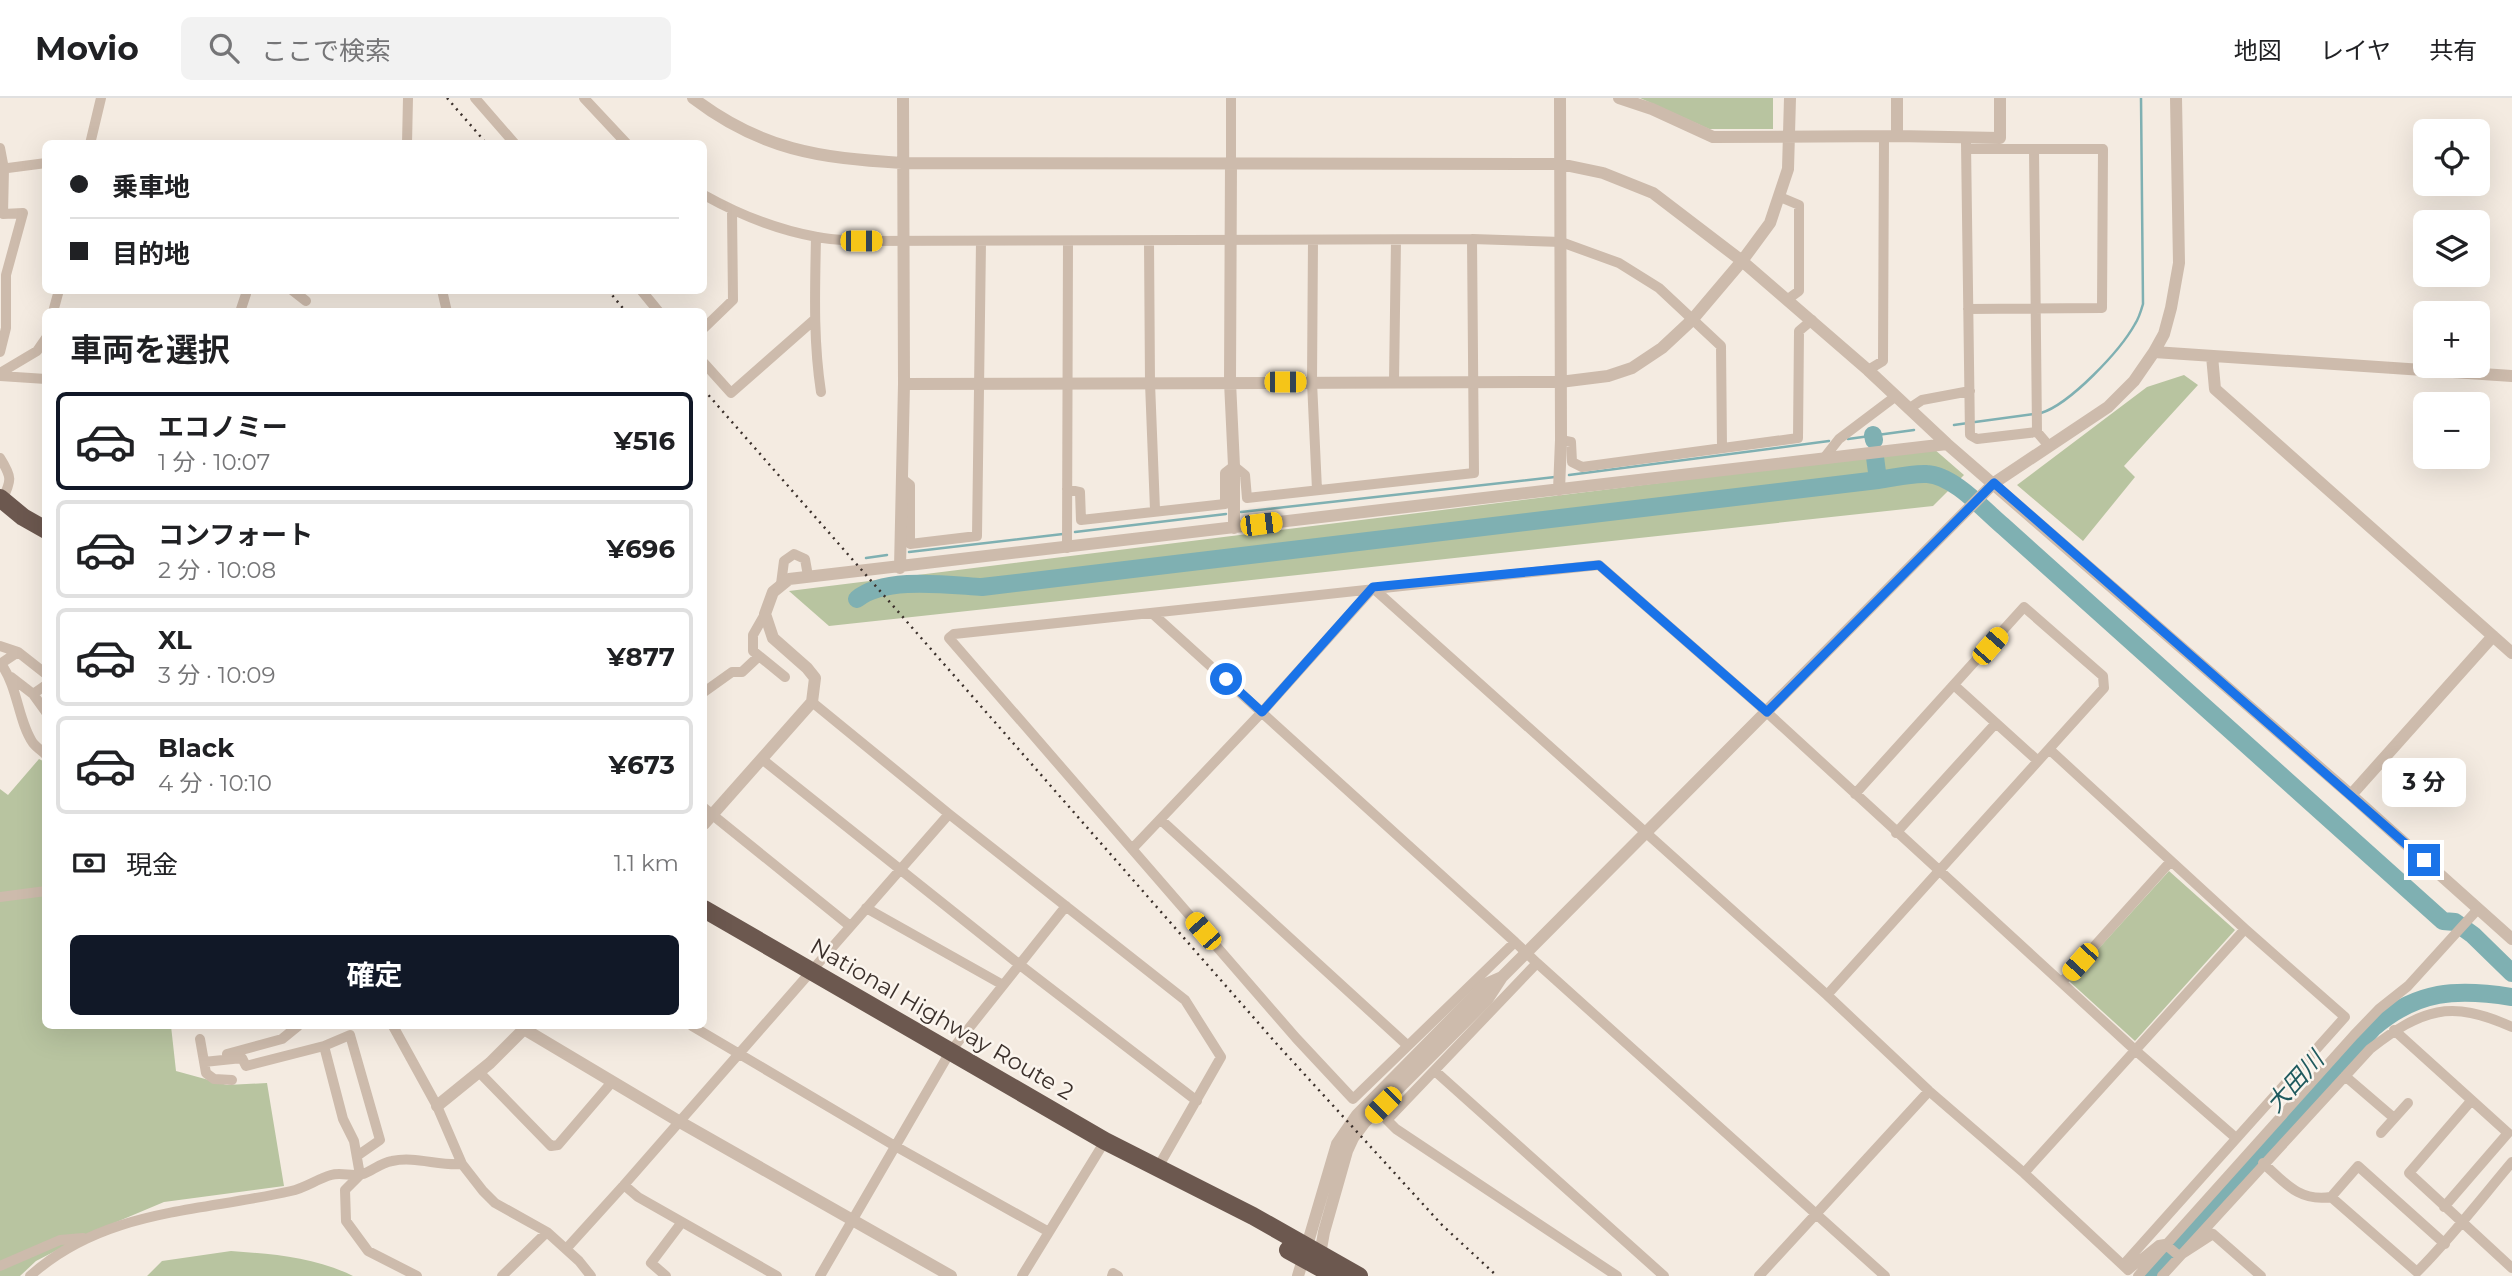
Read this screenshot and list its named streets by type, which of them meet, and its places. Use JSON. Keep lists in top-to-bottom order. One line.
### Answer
{"streets":{"highway":["National Highway Route 2"]},"water":["大田川"],"page":{"header":"Movio","search":"ここで検索","nav":["地図","レイヤ","共有"],"map_buttons":["+","−"],"banner":["乗車地","目的地"],"heading":"車両を選択","list":[{"name":"エコノミー","note":"1 分 · 10:07","value":"¥516"},{"name":"コンフォート","note":"2 分 · 10:08","value":"¥696"},{"name":"XL","note":"3 分 · 10:09","value":"¥877"},{"name":"Black","note":"4 分 · 10:10","value":"¥673"}],"bubble":"3 分","pay":["現金","1.1 km"],"buttons":"確定"}}
